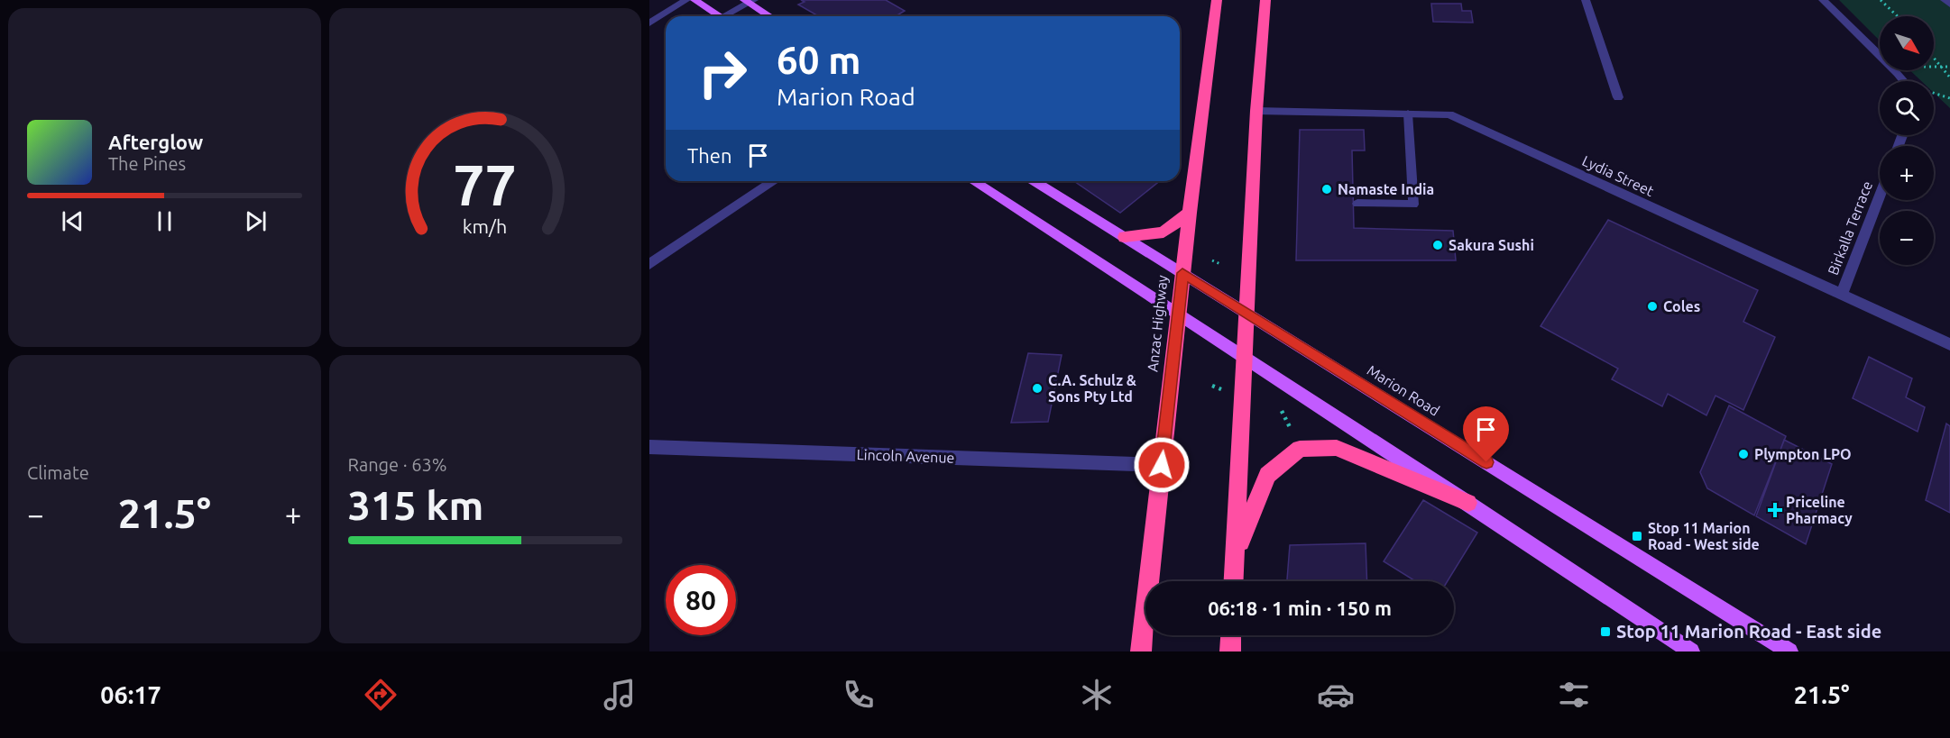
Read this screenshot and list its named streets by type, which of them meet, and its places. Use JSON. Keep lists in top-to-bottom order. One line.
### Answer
{"streets":{"highway":["Anzac Highway"],"main road":["Marion Road"],"street":["Lydia Street","Birkalla Terrace","Lincoln Avenue"]},"crossings":[["Lydia Street","Birkalla Terrace"],["Anzac Highway","Marion Road"],["Anzac Highway","Lincoln Avenue"]],"places":{"other":["Namaste India","Sakura Sushi","Coles","C.A. Schulz & Sons Pty Ltd","Plympton LPO"],"health":["Priceline Pharmacy"],"transit":["Stop 11 Marion Road - West side","Stop 11 Marion Road - East side"]},"north":"bottom right","page":{"map_buttons":["+","−"],"turn":["60 m","Marion Road"],"song":["Afterglow","The Pines"],"then":"Then","tile":["Climate",["Range · 63%","315 km"]],"heat":["−","21.5°","+"],"limit":"80","trip":"06:18 · 1 min · 150 m","tabs":["06:17","21.5°"],"gauge":["77","km/h"]}}
